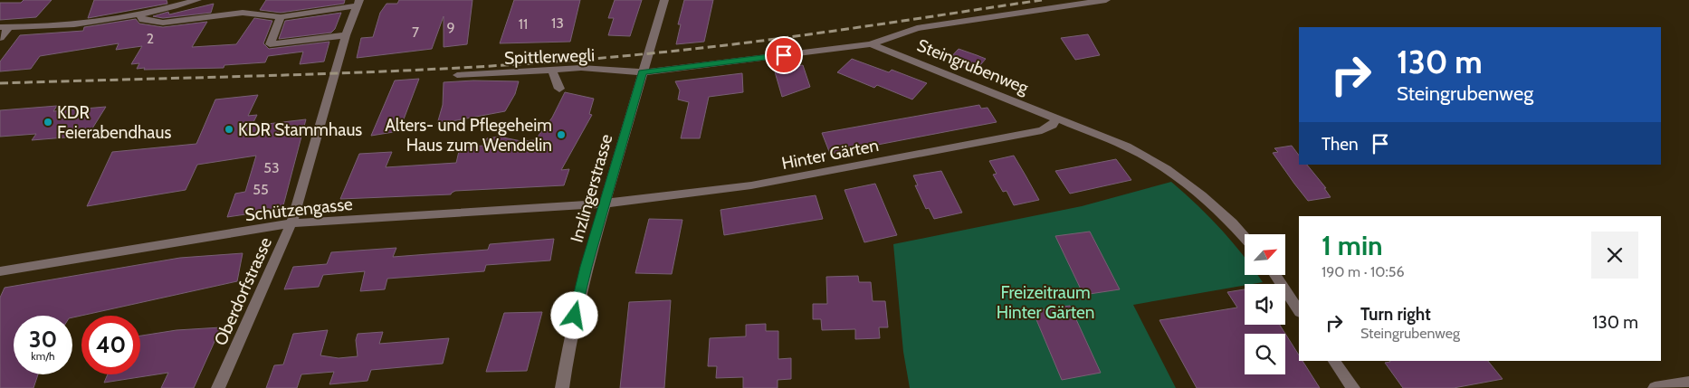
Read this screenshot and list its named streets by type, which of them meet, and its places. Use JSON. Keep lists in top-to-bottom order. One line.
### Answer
{"streets":{"street":["Spittlerwegli","Steingrubenweg","Hinter Gärten","Inzlingerstrasse","Schützengasse","Oberdorfstrasse"]},"crossings":[["Spittlerwegli","Steingrubenweg"],["Spittlerwegli","Inzlingerstrasse"],["Steingrubenweg","Hinter Gärten"],["Steingrubenweg","Inzlingerstrasse"],["Hinter Gärten","Inzlingerstrasse"],["Hinter Gärten","Schützengasse"],["Inzlingerstrasse","Schützengasse"],["Schützengasse","Oberdorfstrasse"]],"parks":["Freizeitraum Hinter Gärten"],"places":["KDR Feierabendhaus","KDR Stammhaus","Alters- und Pflegeheim Haus zum Wendelin"],"house_numbers":["13","11","9","7","2","53","55"],"north":"top right","page":{"turn":["130 m","Steingrubenweg"],"then":"Then","heading":["1 min","190 m · 10:56"],"list":[{"name":"Turn right","note":"Steingrubenweg","value":"130 m"}],"speed":"30 km/h","limit":"40"}}
